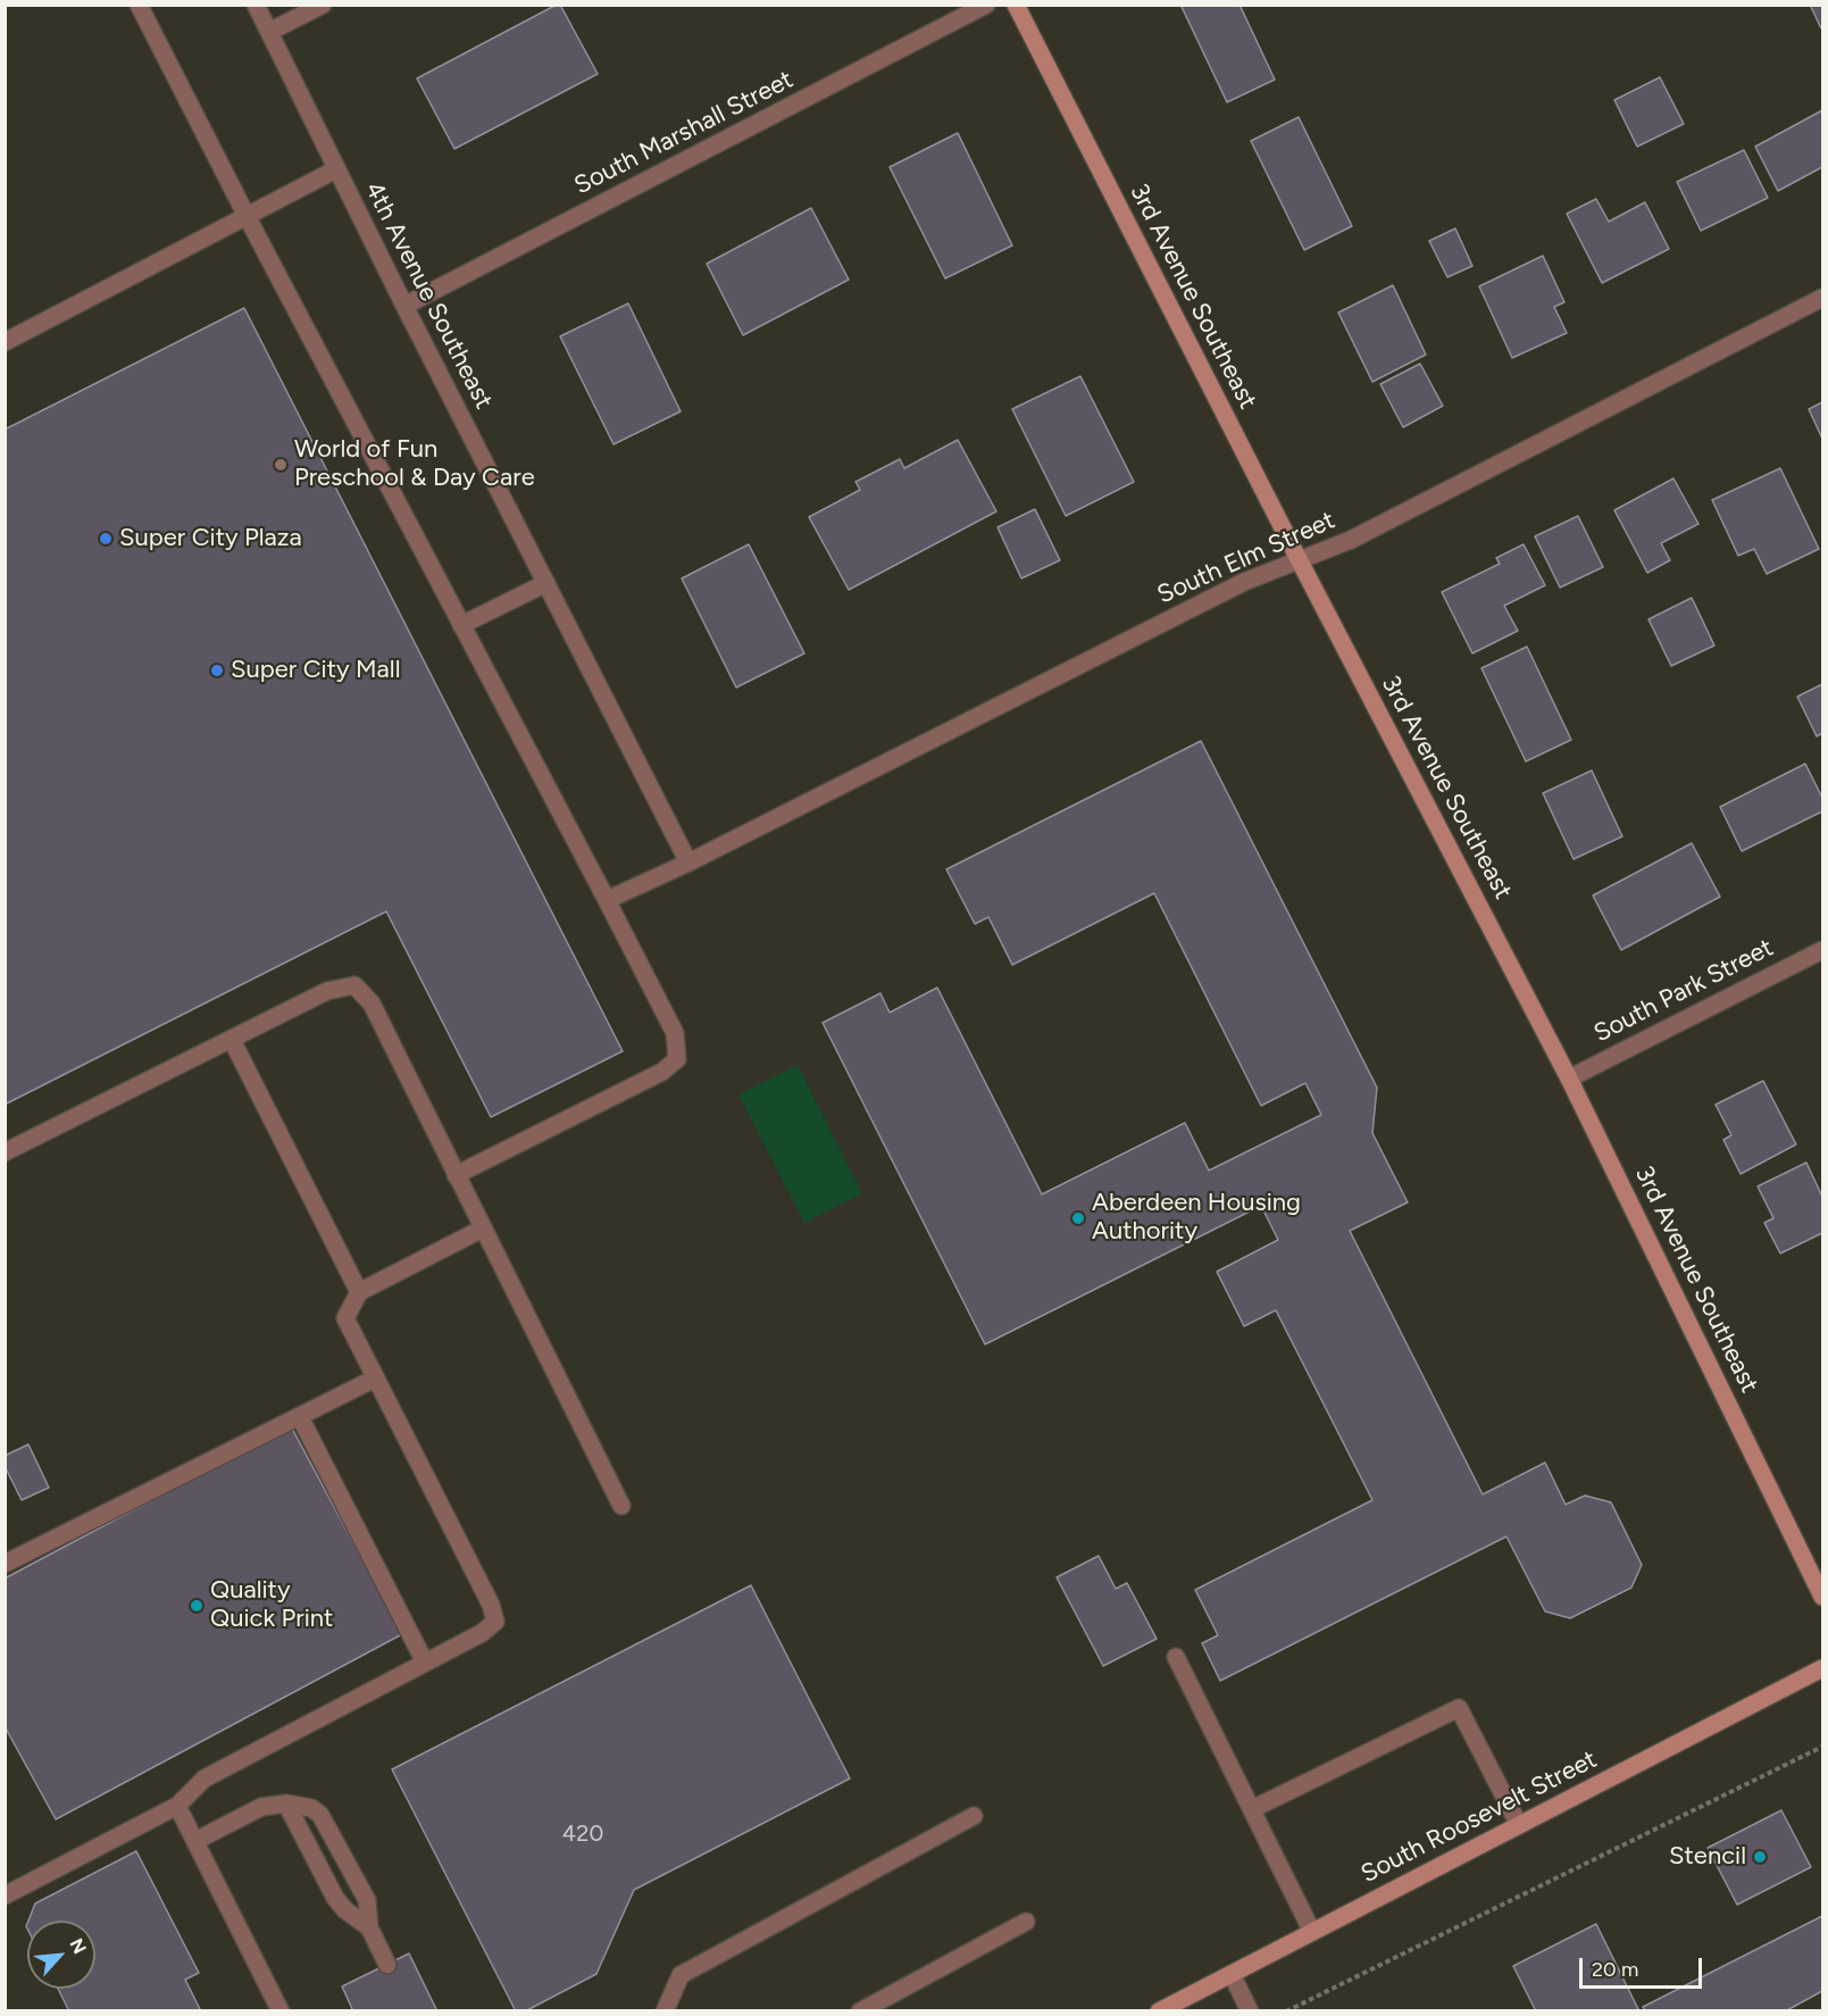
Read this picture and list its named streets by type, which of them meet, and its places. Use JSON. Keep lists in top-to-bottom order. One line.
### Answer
{"streets":{"street":["South Marshall Street","4th Avenue Southeast","3rd Avenue Southeast","South Elm Street","South Park Street","South Roosevelt Street"]},"crossings":[["South Marshall Street","4th Avenue Southeast"],["4th Avenue Southeast","South Elm Street"],["3rd Avenue Southeast","South Elm Street"],["3rd Avenue Southeast","South Park Street"]],"places":["World of Fun Preschool & Day Care","Super City Plaza","Super City Mall","Aberdeen Housing Authority","Quality Quick Print","Stencil"],"house_numbers":["420"],"scale_bar":"20 m","north":"top right"}
